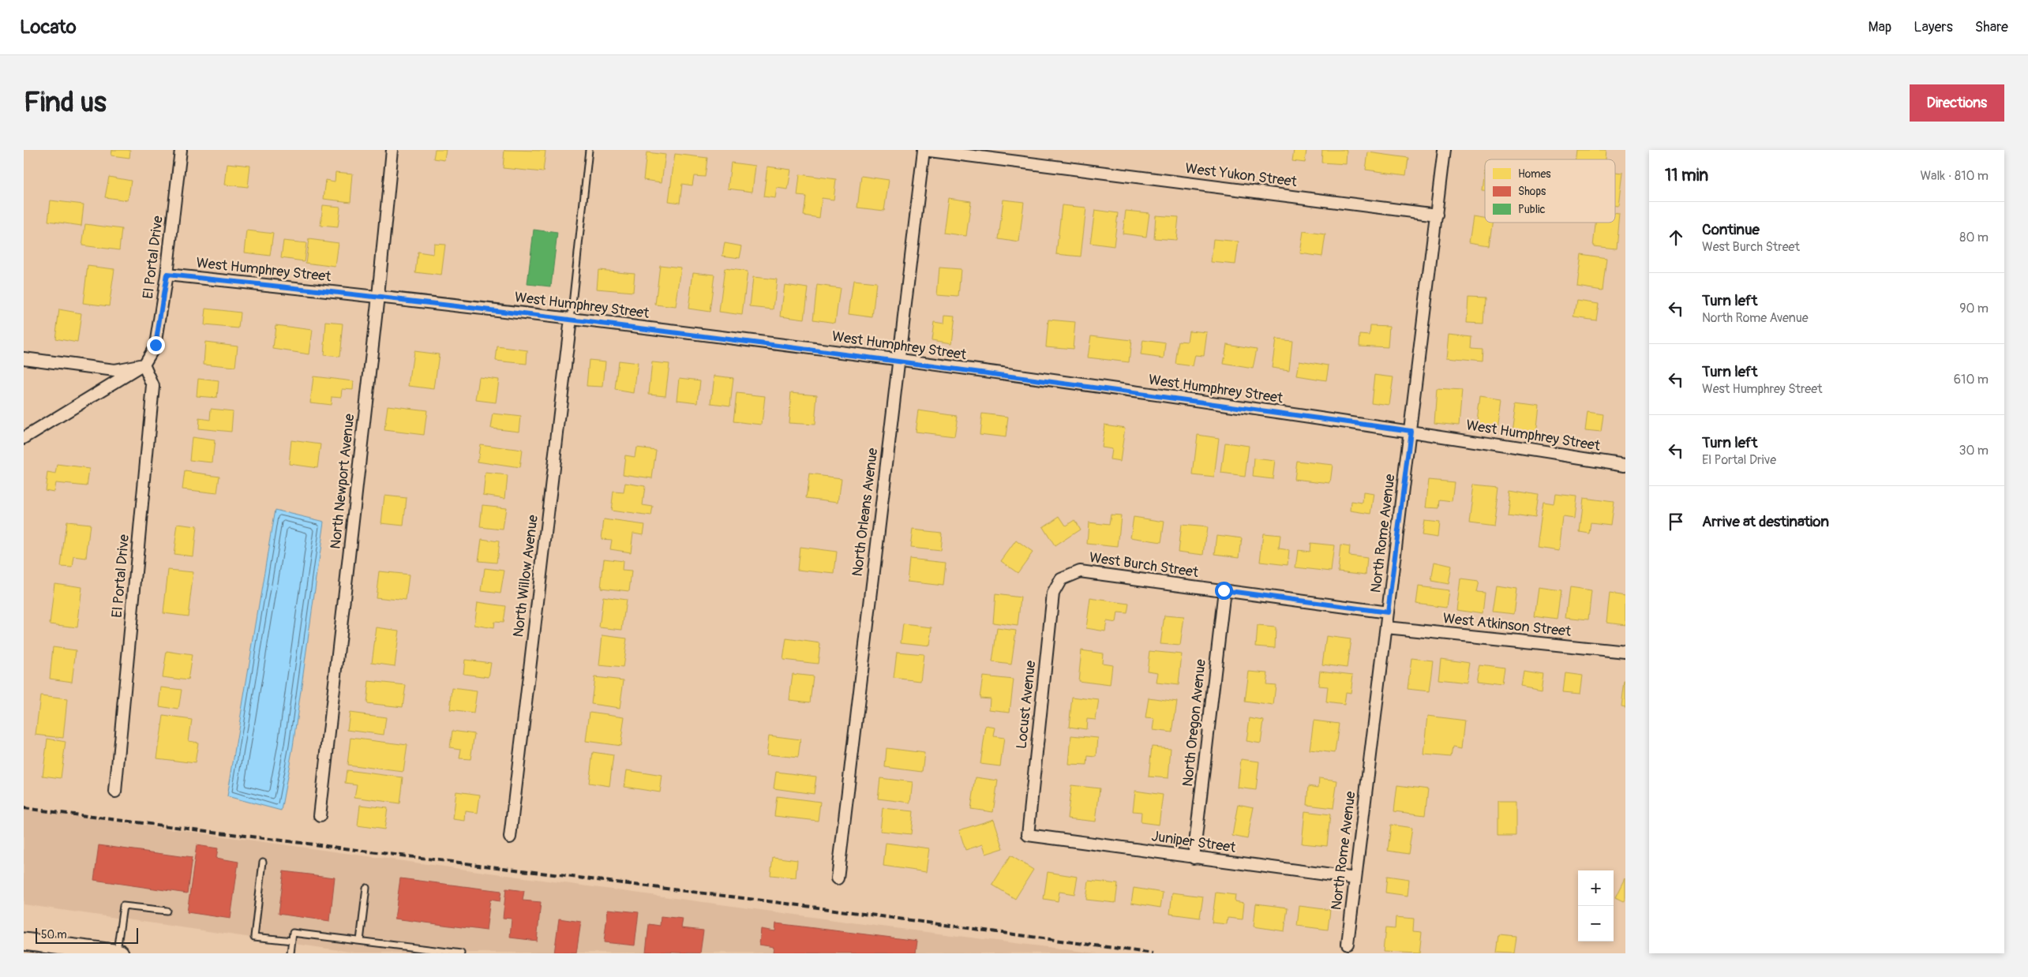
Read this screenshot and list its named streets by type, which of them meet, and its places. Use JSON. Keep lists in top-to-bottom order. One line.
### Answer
{"streets":{"street":["West Yukon Street","El Portal Drive","West Humphrey Street","North Newport Avenue","North Orleans Avenue","North Rome Avenue","West Burch Street","North Willow Avenue","West Atkinson Street","Locust Avenue","North Oregon Avenue","Juniper Street"]},"crossings":[["West Yukon Street","North Orleans Avenue"],["West Yukon Street","North Rome Avenue"],["El Portal Drive","West Humphrey Street"],["West Humphrey Street","North Newport Avenue"],["West Humphrey Street","North Orleans Avenue"],["West Humphrey Street","North Rome Avenue"],["West Humphrey Street","North Willow Avenue"],["North Rome Avenue","West Burch Street"],["North Rome Avenue","West Atkinson Street"],["North Rome Avenue","Juniper Street"],["West Burch Street","Locust Avenue"],["West Burch Street","North Oregon Avenue"],["Locust Avenue","Juniper Street"],["North Oregon Avenue","Juniper Street"]],"legend":["Homes","Shops","Public"],"scale_bar":"50 m","page":{"header":"Locato","nav":["Map","Layers","Share"],"buttons":"Directions","title":"Find us","heading":["11 min","Walk · 810 m"],"list":[["Continue","West Burch Street","80 m"],["Turn left","North Rome Avenue","90 m"],["Turn left","West Humphrey Street","610 m"],["Turn left","El Portal Drive","30 m"],"Arrive at destination"],"map_buttons":["+","−"],"scale":"50 m"}}
